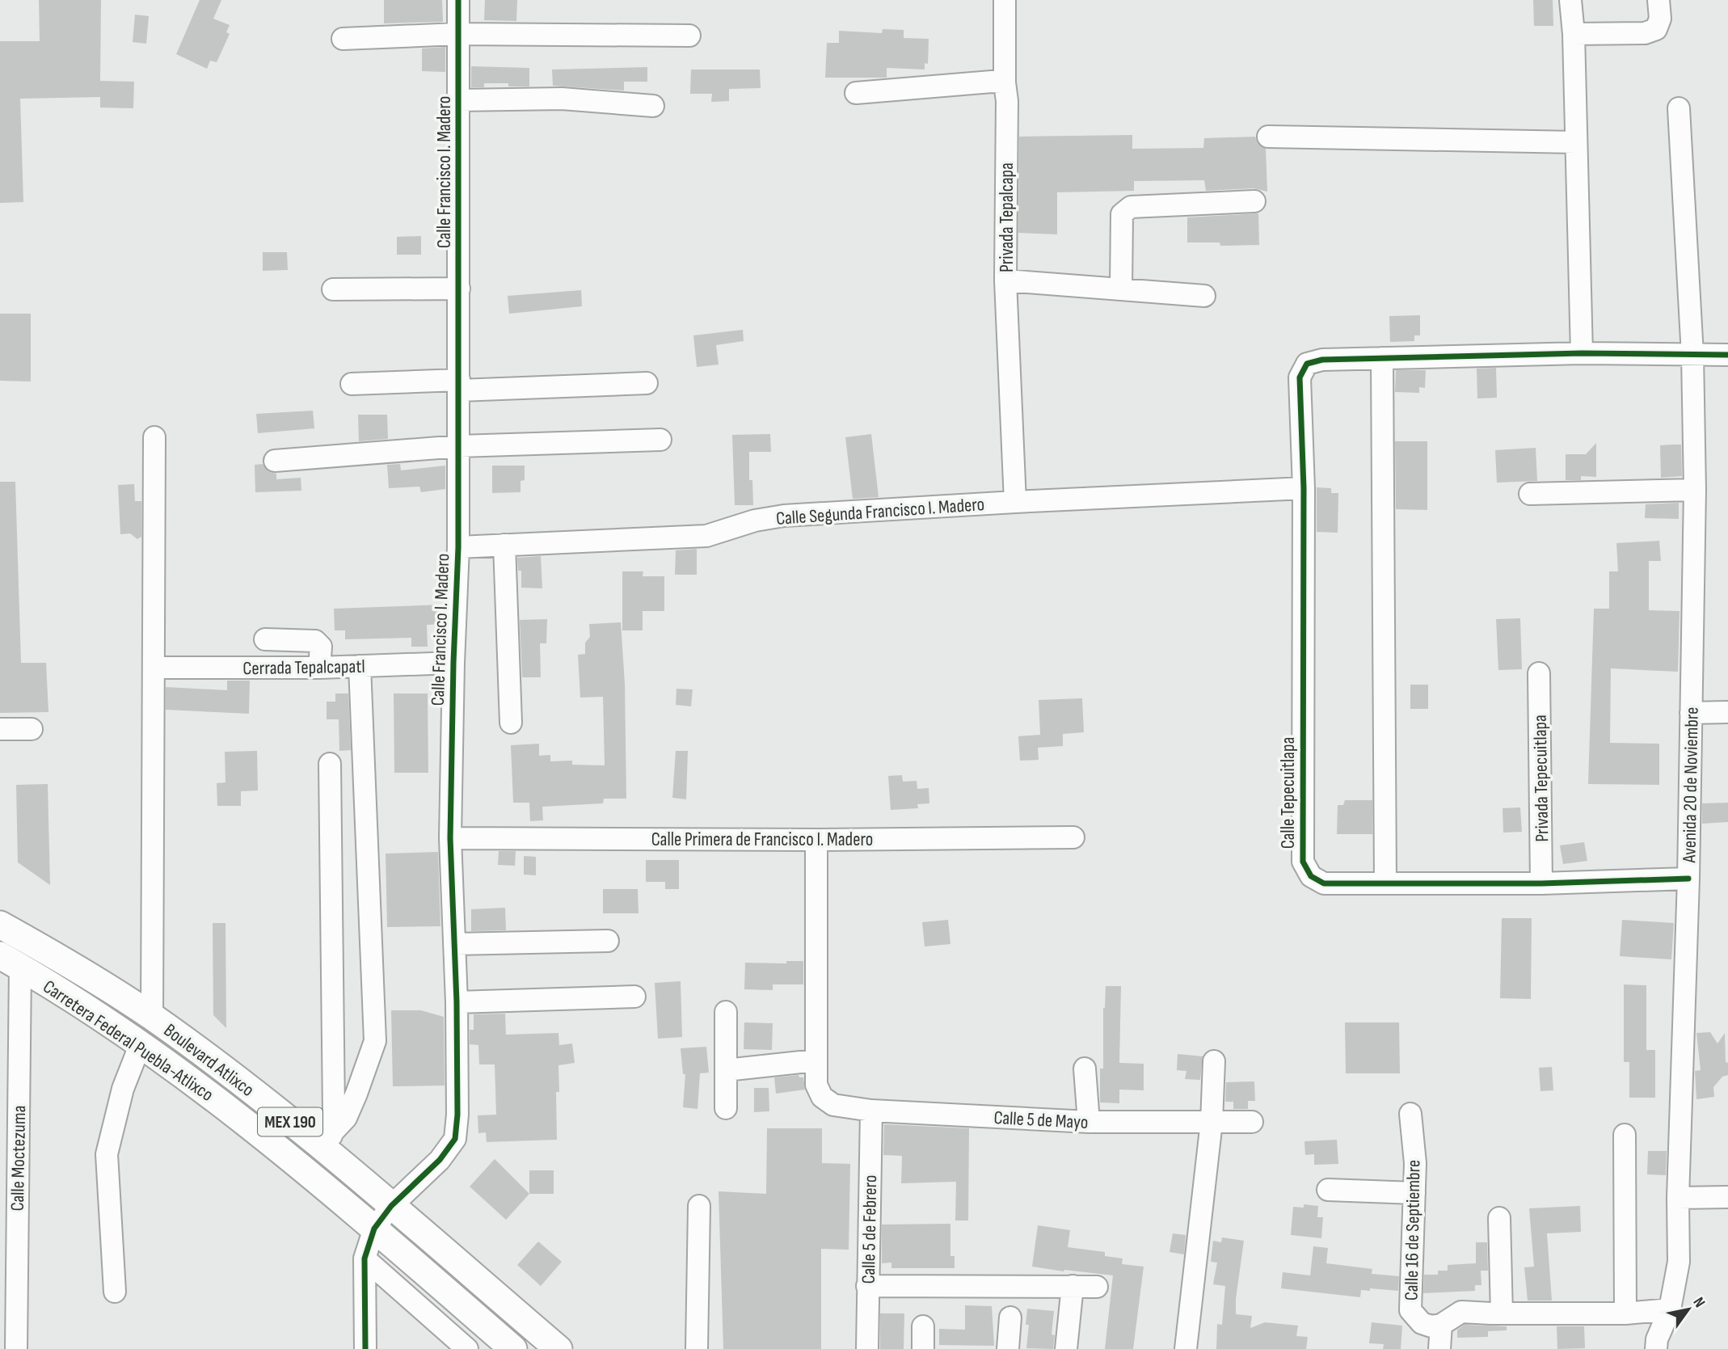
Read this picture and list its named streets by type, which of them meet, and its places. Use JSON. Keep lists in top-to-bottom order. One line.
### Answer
{"streets":{"main road":["Carretera Federal Puebla-Atlixco","Boulevard Atlixco","MEX 190"],"street":["Calle Francisco I. Madero","Privada Tepalcapa","Calle Segunda Francisco I. Madero","Cerrada Tepalcapatl","Privada Tepecuitlapa","Avenida 20 de Noviembre","Calle Tepecuitlapa","Calle Primera de Francisco I. Madero","Calle 5 de Mayo","Calle Moctezuma","Calle 5 de Febrero","Calle 16 de Septiembre"]},"crossings":[["Calle Francisco I. Madero","Calle Segunda Francisco I. Madero"],["Calle Francisco I. Madero","Cerrada Tepalcapatl"],["Calle Francisco I. Madero","Calle Primera de Francisco I. Madero"],["Calle Francisco I. Madero","Carretera Federal Puebla-Atlixco"],["Calle Francisco I. Madero","Boulevard Atlixco"],["Privada Tepalcapa","Calle Segunda Francisco I. Madero"],["Calle Segunda Francisco I. Madero","Calle Tepecuitlapa"],["Privada Tepecuitlapa","Calle Tepecuitlapa"],["Avenida 20 de Noviembre","Calle Tepecuitlapa"],["Calle Primera de Francisco I. Madero","Calle 5 de Mayo"],["Carretera Federal Puebla-Atlixco","Calle Moctezuma"],["Calle 5 de Mayo","Calle 5 de Febrero"]],"north":"top right"}
